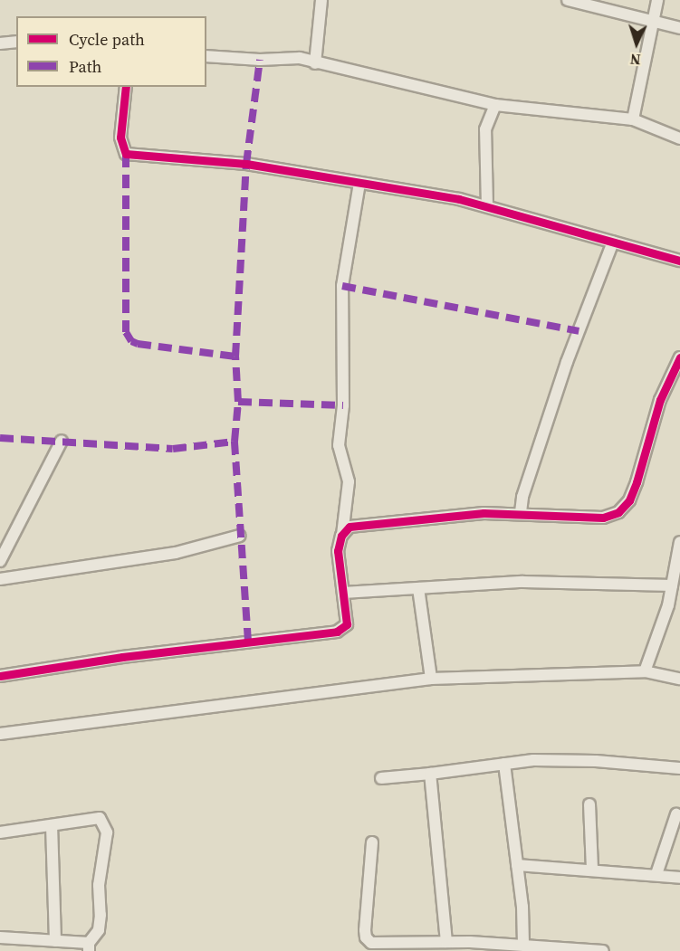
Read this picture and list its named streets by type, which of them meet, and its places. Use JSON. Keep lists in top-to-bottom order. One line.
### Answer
{"legend":["Cycle path","Path"],"north":"bottom"}
